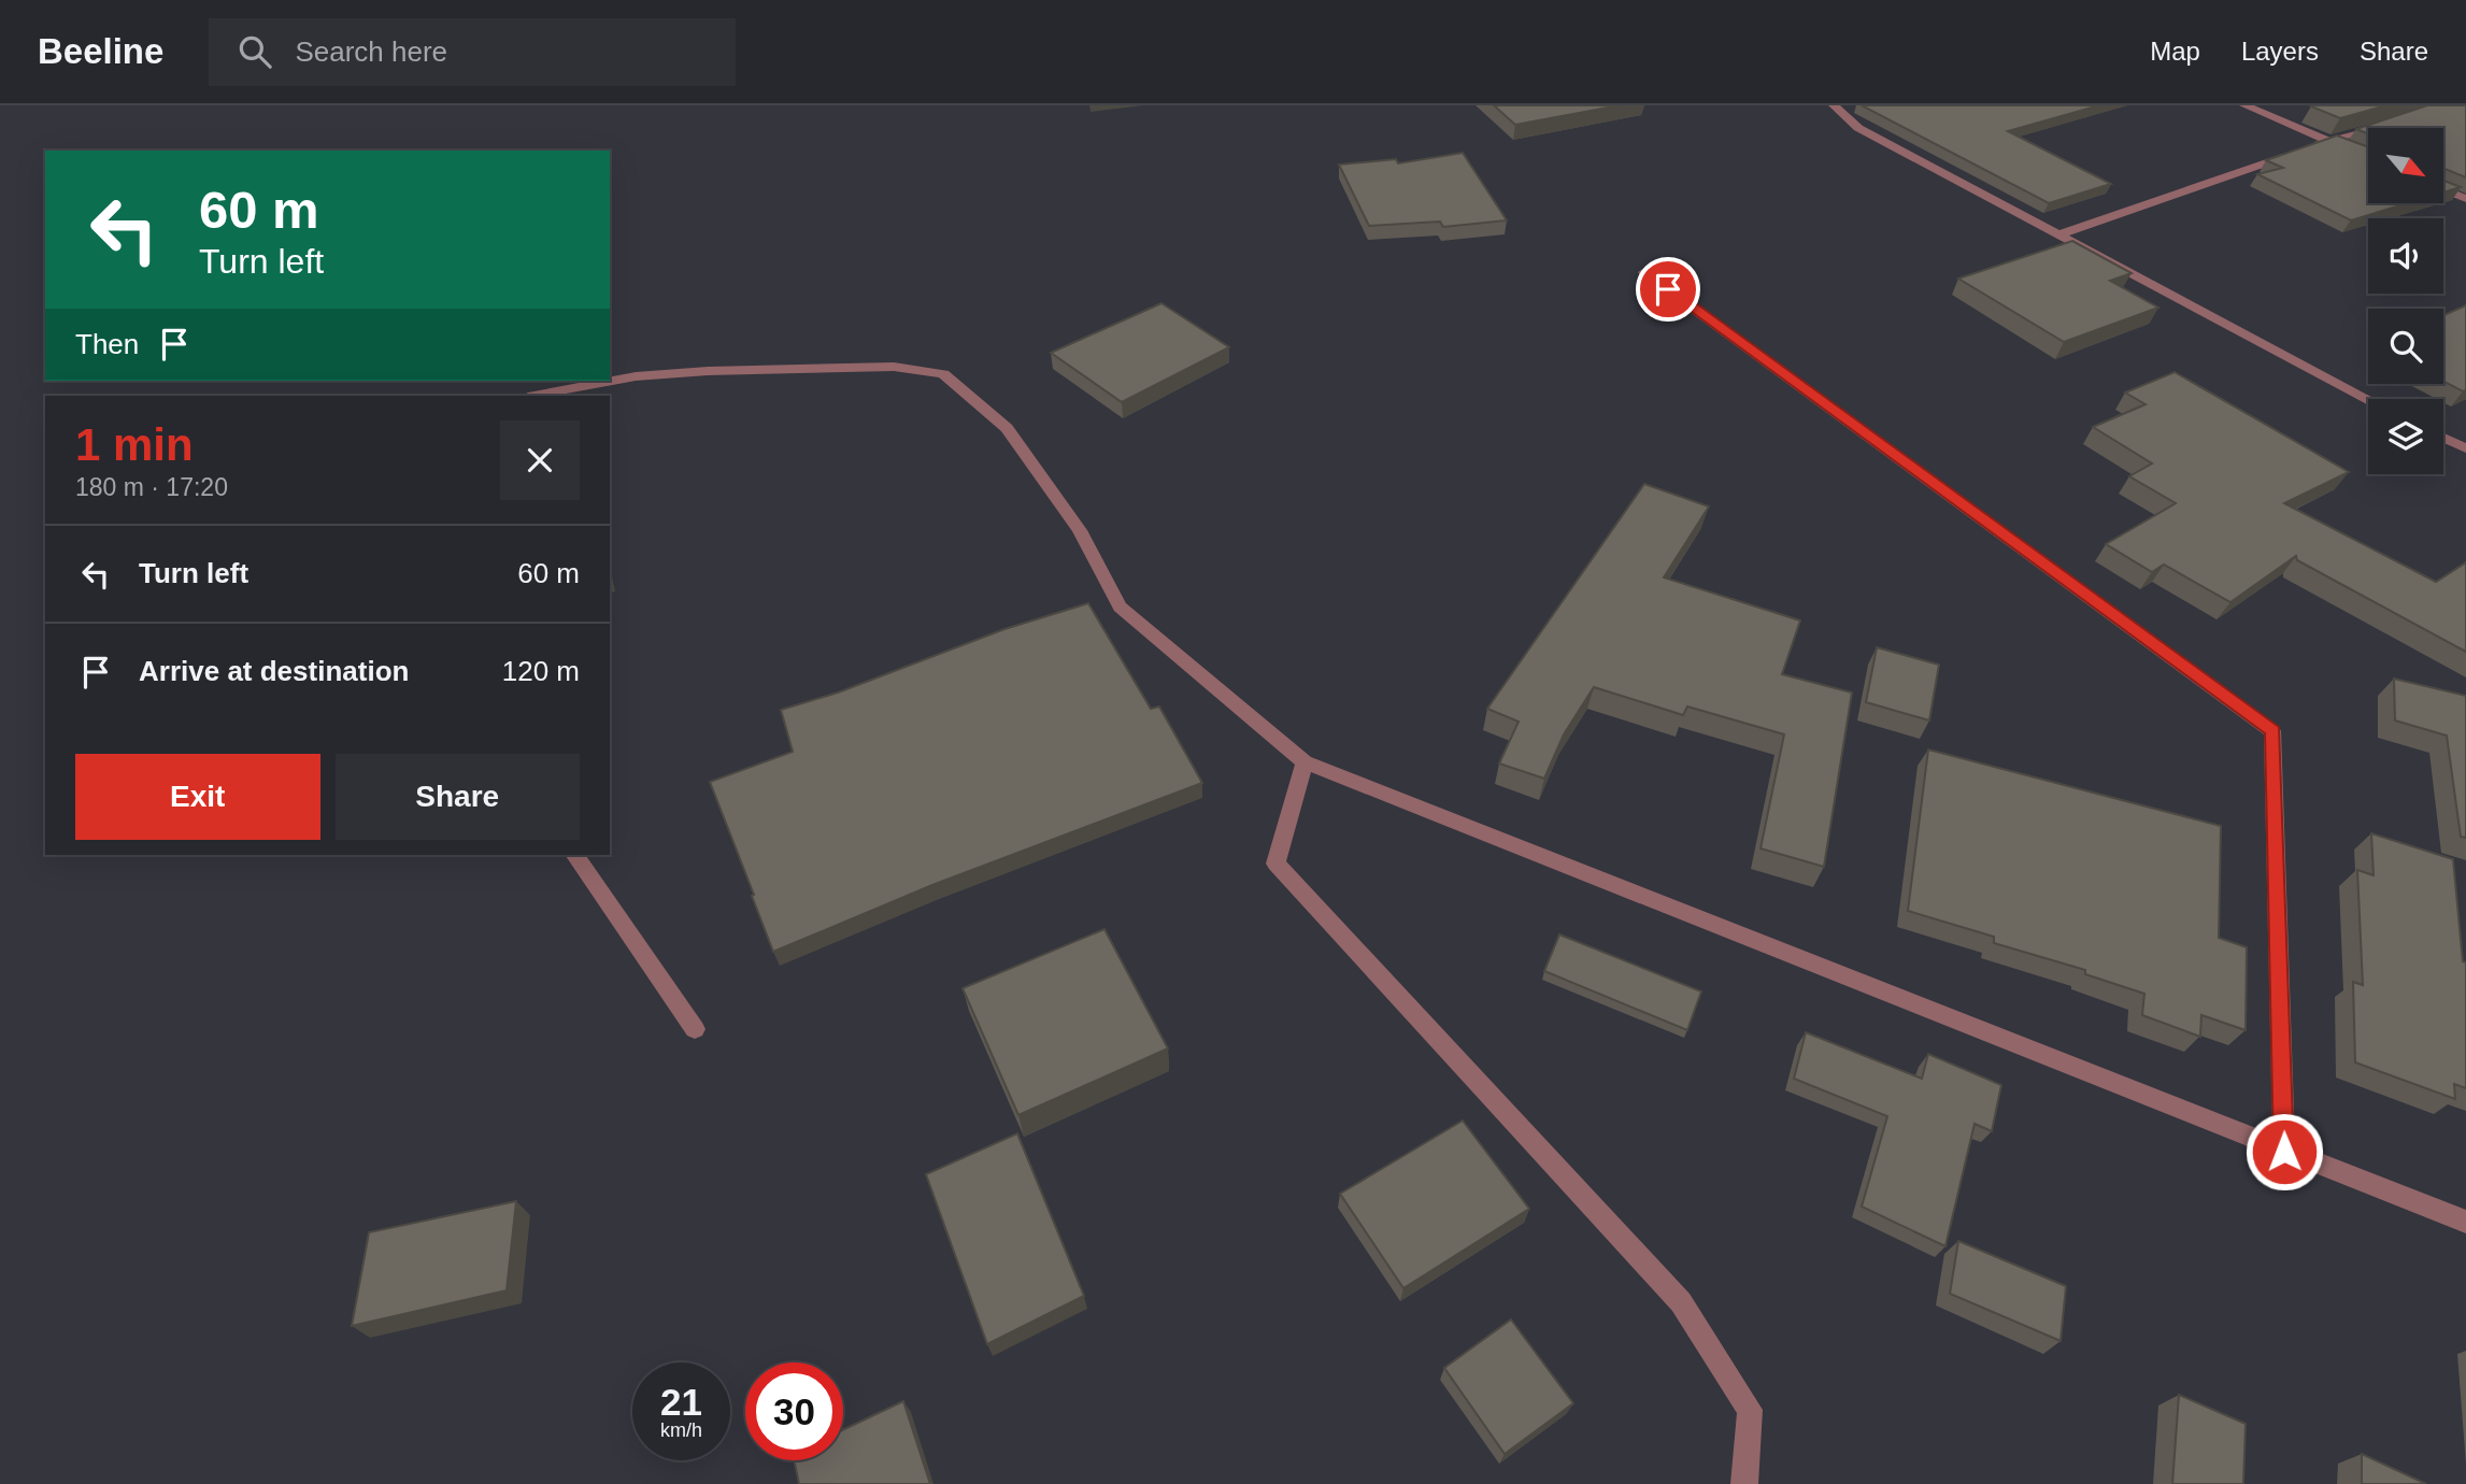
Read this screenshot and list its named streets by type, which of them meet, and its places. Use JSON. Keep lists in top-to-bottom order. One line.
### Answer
{"north":"bottom right","page":{"header":"Beeline","search":"Search here","nav":["Map","Layers","Share"],"turn":["60 m","Turn left"],"then":"Then","heading":["1 min","180 m · 17:20"],"list":[{"name":"Turn left","value":"60 m"},{"name":"Arrive at destination","value":"120 m"}],"buttons":["Exit","Share"],"speed":"21 km/h","limit":"30"}}
